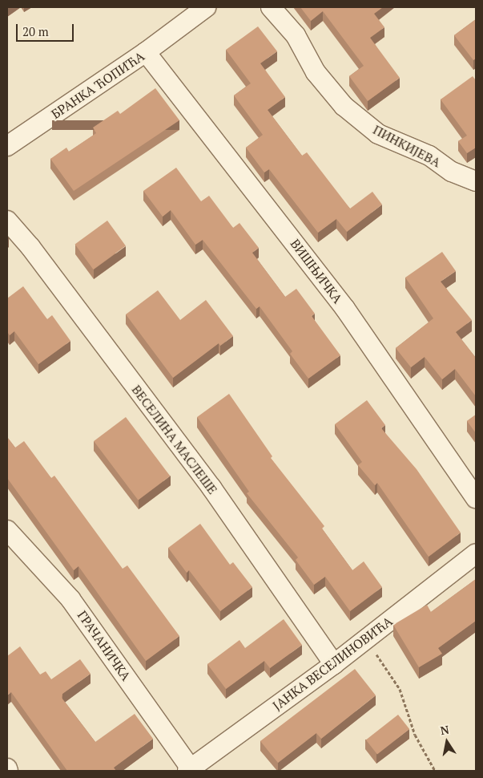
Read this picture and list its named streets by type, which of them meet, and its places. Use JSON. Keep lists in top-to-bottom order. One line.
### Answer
{"streets":{"street":["БРАНКА ЋОПИЋА","ПИНКИЈЕВА","ВИШЊИЧКА","ВЕСЕЛИНА МАСЛЕШЕ","ГРАЧАНИЧКА","ЈАНКА ВЕСЕЛИНОВИЋА"]},"crossings":[["БРАНКА ЋОПИЋА","ВИШЊИЧКА"],["ВЕСЕЛИНА МАСЛЕШЕ","ЈАНКА ВЕСЕЛИНОВИЋА"],["ГРАЧАНИЧКА","ЈАНКА ВЕСЕЛИНОВИЋА"]],"scale_bar":"20 m","north":"top"}
